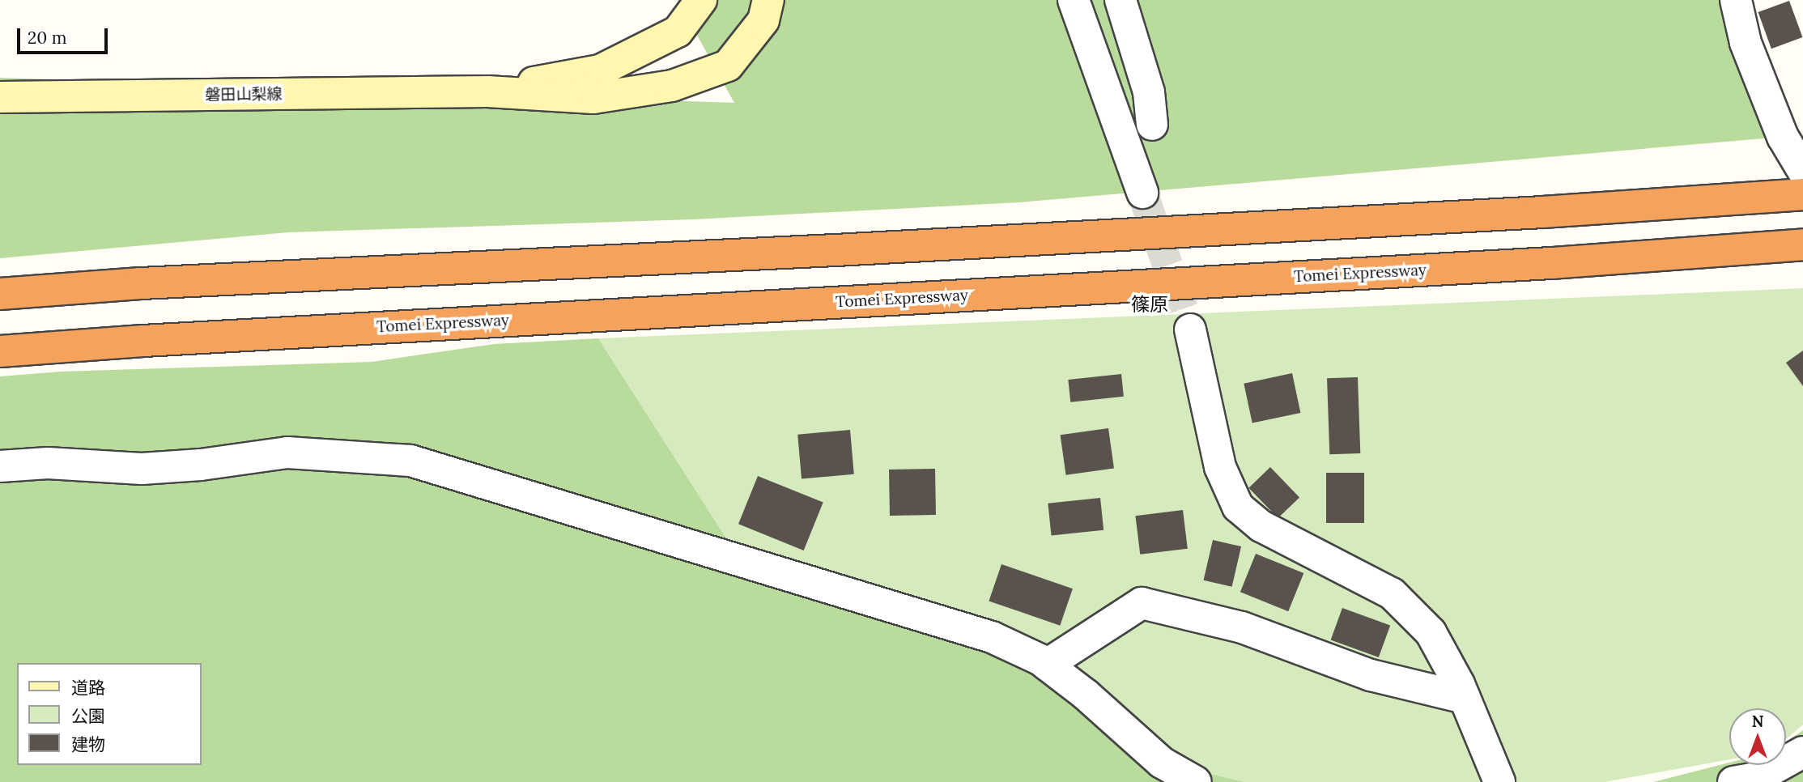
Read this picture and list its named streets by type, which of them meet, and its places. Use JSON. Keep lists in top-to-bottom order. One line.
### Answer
{"streets":{"highway":["Tomei Expressway"],"main road":["磐田山梨線"]},"districts":["篠原"],"legend":["道路","公園","建物"],"scale_bar":"20 m","north":"top"}
